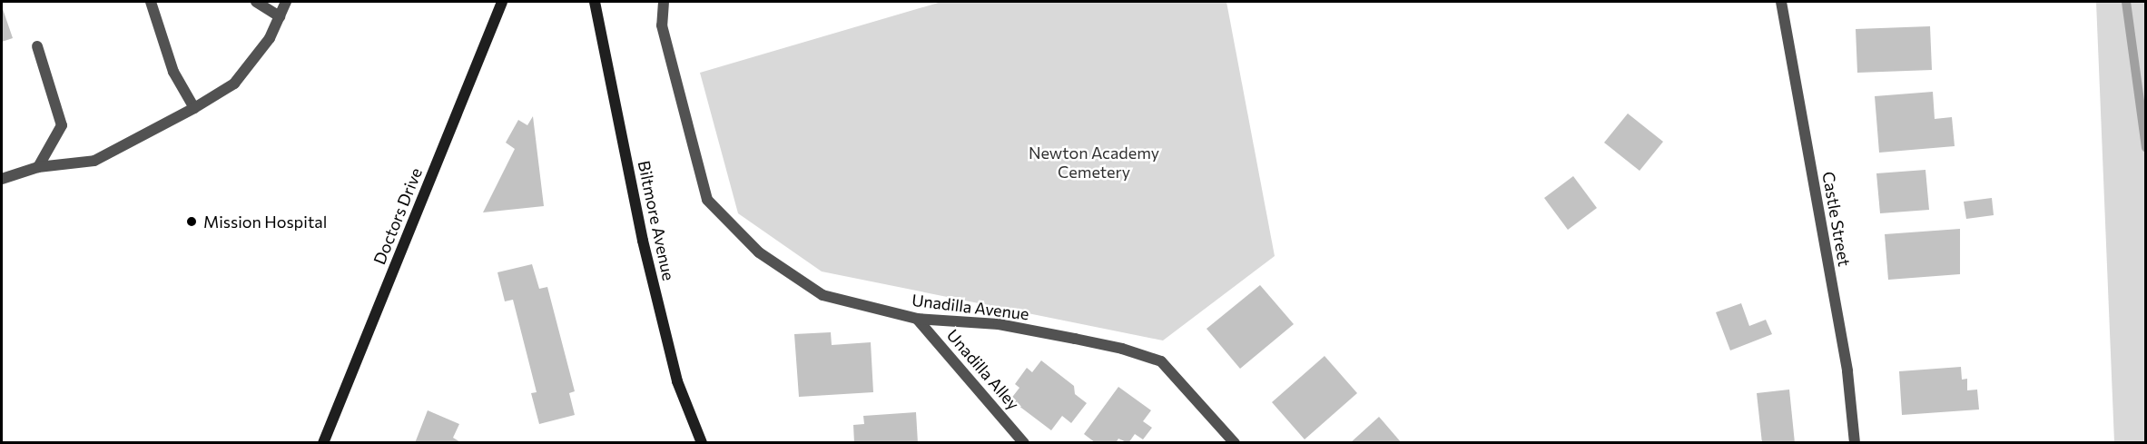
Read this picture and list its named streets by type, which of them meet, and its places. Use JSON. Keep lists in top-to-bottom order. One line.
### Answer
{"streets":{"street":["Doctors Drive","Castle Street","Biltmore Avenue","Unadilla Avenue","Unadilla Alley"]},"crossings":[["Unadilla Avenue","Unadilla Alley"]],"parks":["Newton Academy Cemetery"],"places":["Mission Hospital"]}
